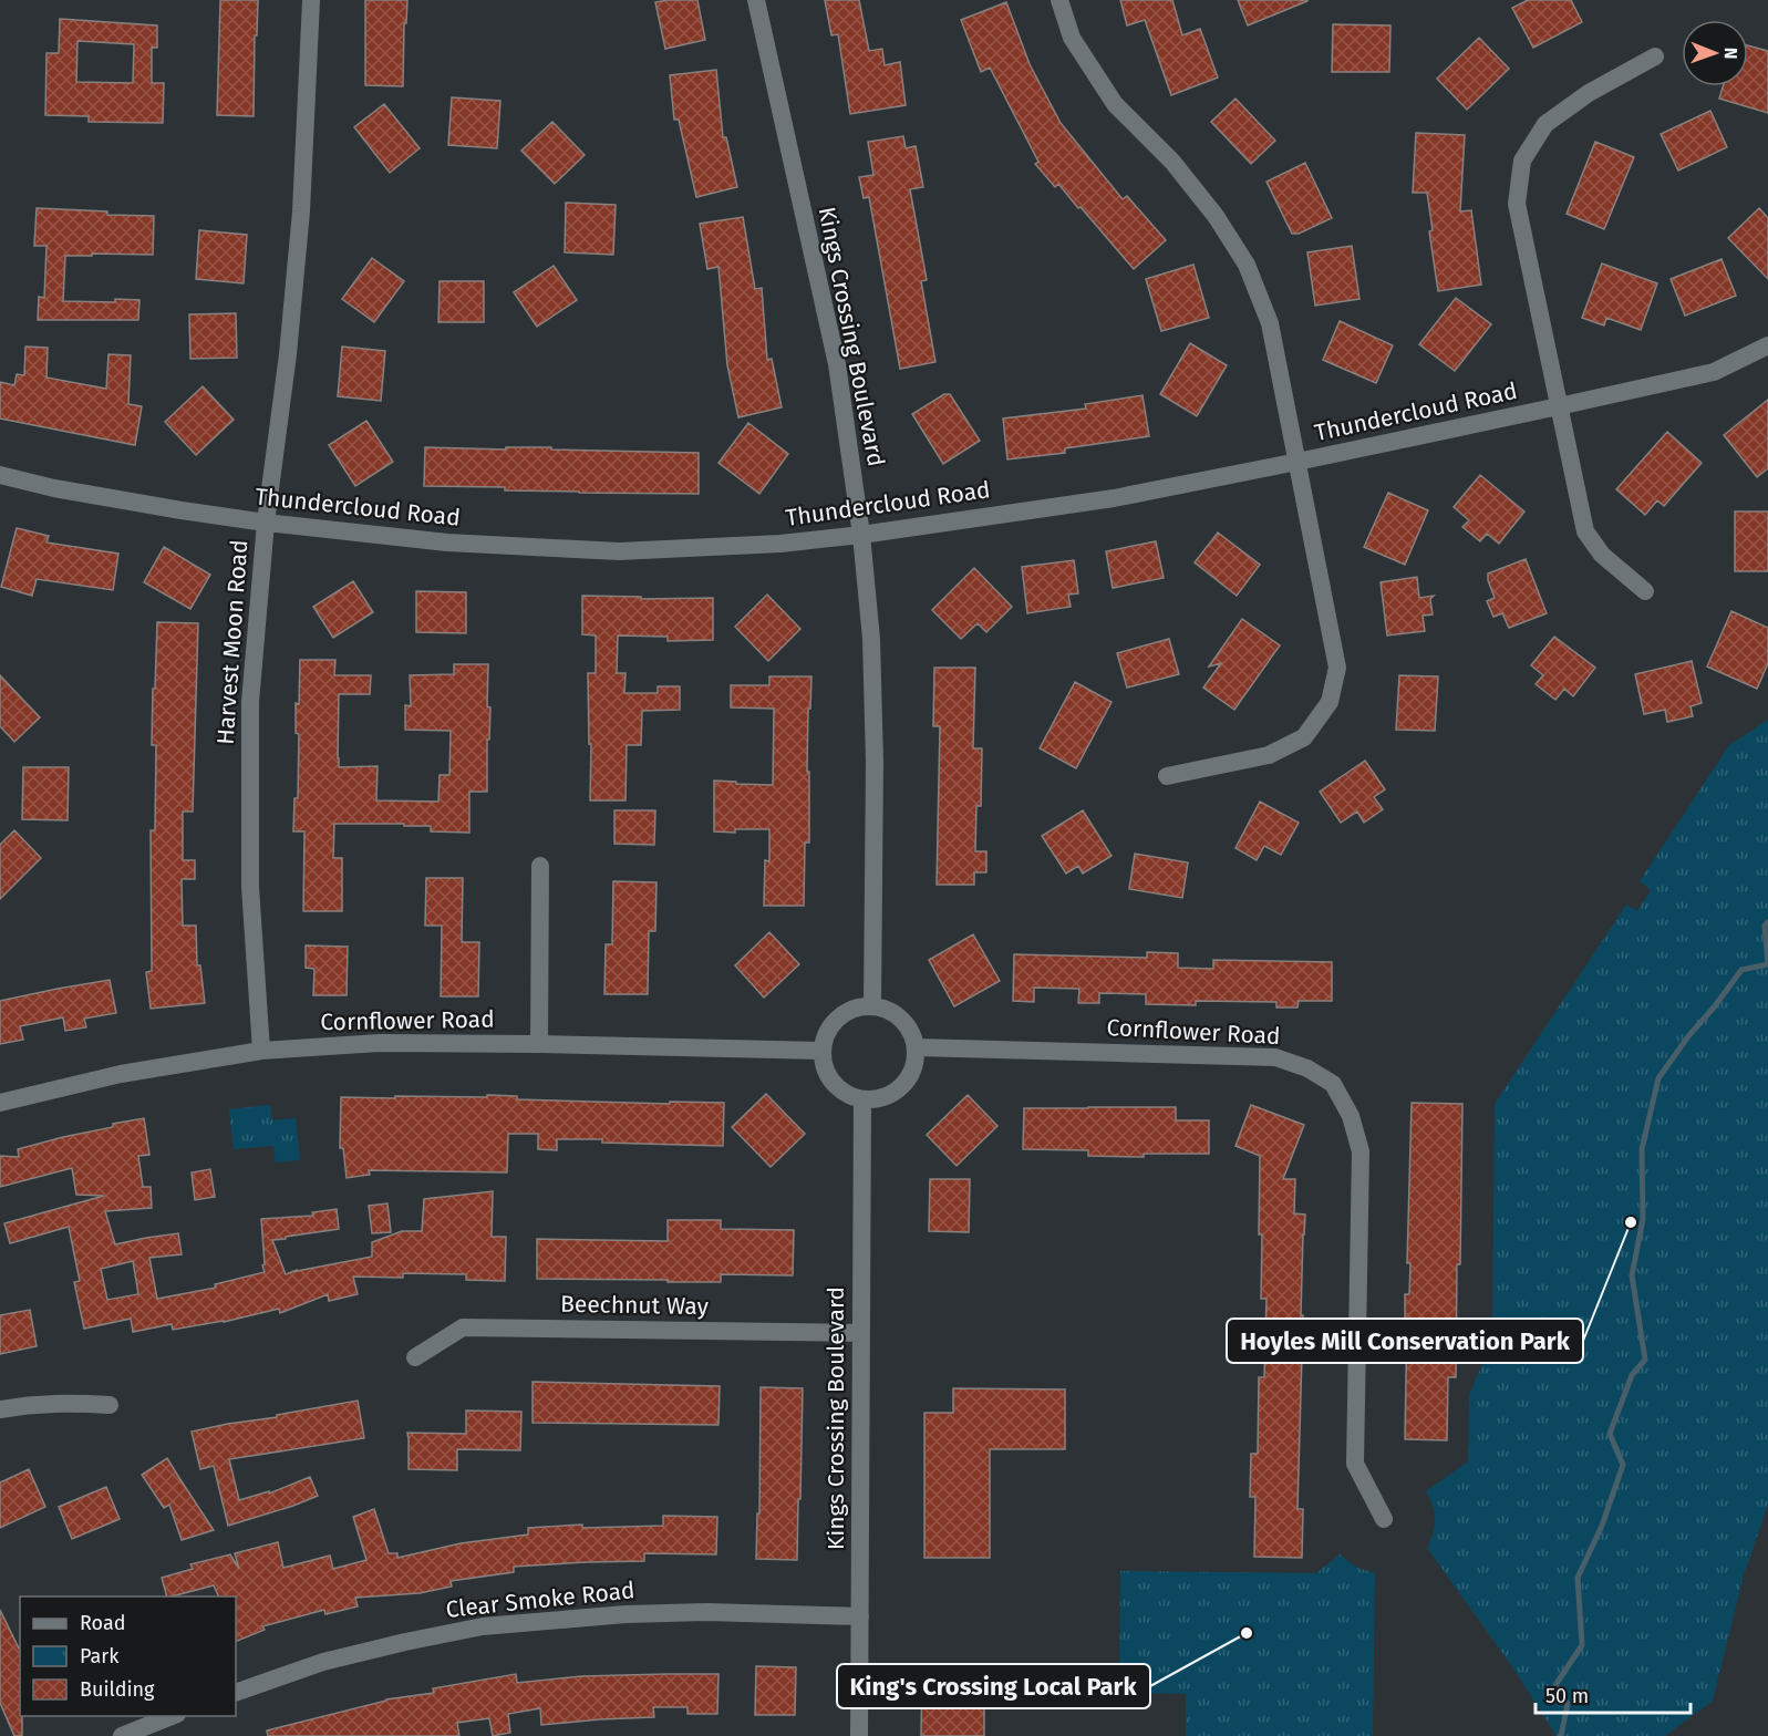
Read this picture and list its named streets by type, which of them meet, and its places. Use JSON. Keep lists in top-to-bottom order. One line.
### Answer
{"streets":{"street":["Kings Crossing Boulevard","Thundercloud Road","Harvest Moon Road","Cornflower Road","Beechnut Way","Clear Smoke Road"]},"crossings":[["Kings Crossing Boulevard","Thundercloud Road"],["Kings Crossing Boulevard","Cornflower Road"],["Kings Crossing Boulevard","Beechnut Way"],["Kings Crossing Boulevard","Clear Smoke Road"],["Thundercloud Road","Harvest Moon Road"],["Harvest Moon Road","Cornflower Road"]],"places":["Hoyles Mill Conservation Park","King's Crossing Local Park"],"legend":["Road","Park","Building"],"scale_bar":"50 m","north":"right"}
